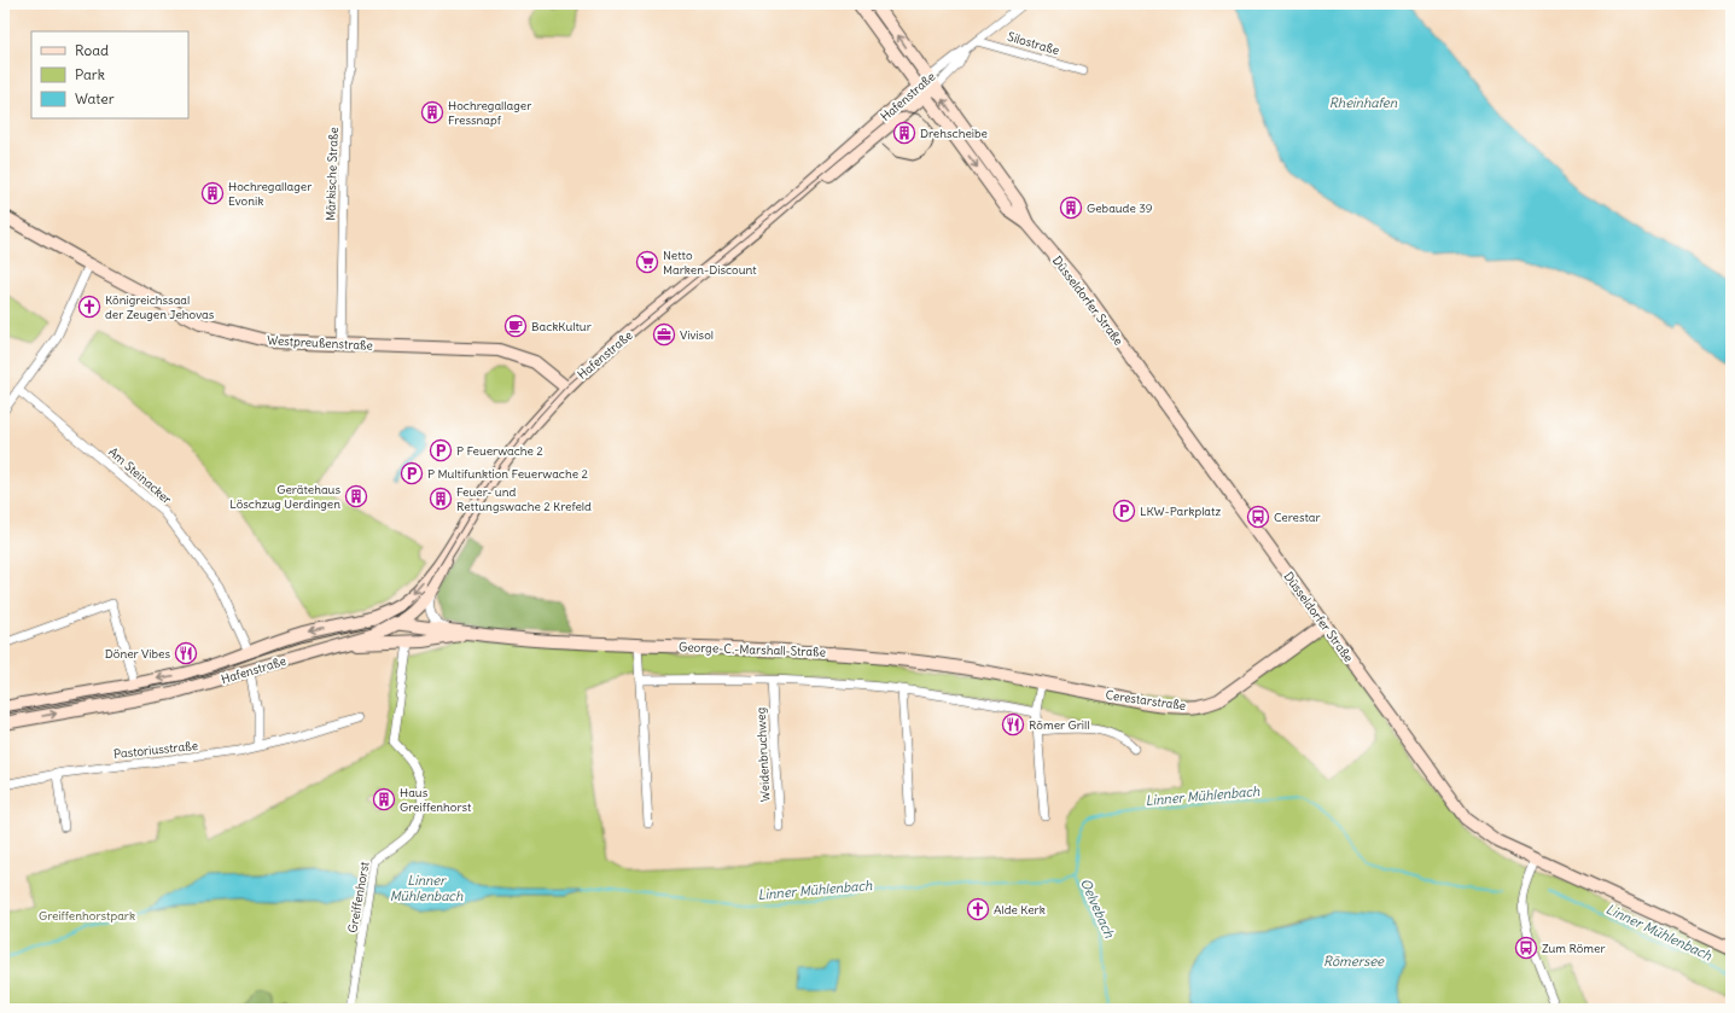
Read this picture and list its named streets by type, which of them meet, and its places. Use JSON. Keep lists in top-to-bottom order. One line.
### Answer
{"streets":{"main road":["Hafenstraße","Düsseldorfer Straße","Westpreußenstraße","George-C.-Marshall-Straße","Cerestarstraße"],"street":["Silostraße","Märkische Straße","Am Steinacker","Pastoriusstraße","Weidenbruchweg","Greiffenhorst"]},"crossings":[["Silostraße","Hafenstraße"],["Hafenstraße","Düsseldorfer Straße"],["Hafenstraße","Westpreußenstraße"],["Hafenstraße","Am Steinacker"],["Hafenstraße","George-C.-Marshall-Straße"],["Märkische Straße","Westpreußenstraße"],["Düsseldorfer Straße","Cerestarstraße"],["George-C.-Marshall-Straße","Cerestarstraße"]],"water":["Rheinhafen","Linner Mühlenbach","Oelvebach","Römersee"],"parks":["Greiffenhorstpark"],"places":{"building":["Hochregallager Fressnapf","Drehscheibe","Hochregallager Evonik","Gebaude 39","Gerätehaus Löschzug Uerdingen","Feuer- und Rettungswache 2 Krefeld","Haus Greiffenhorst"],"supermarket":["Netto Marken-Discount"],"church":["Königreichssaal der Zeugen Jehovas","Alde Kerk"],"cafe":["BackKultur"],"office":["Vivisol"],"parking":["P Feuerwache 2","P Multifunktion Feuerwache 2","LKW-Parkplatz"],"bus stop":["Cerestar","Zum Römer"],"restaurant":["Döner Vibes","Römer Grill"]},"legend":["Road","Park","Water"]}
